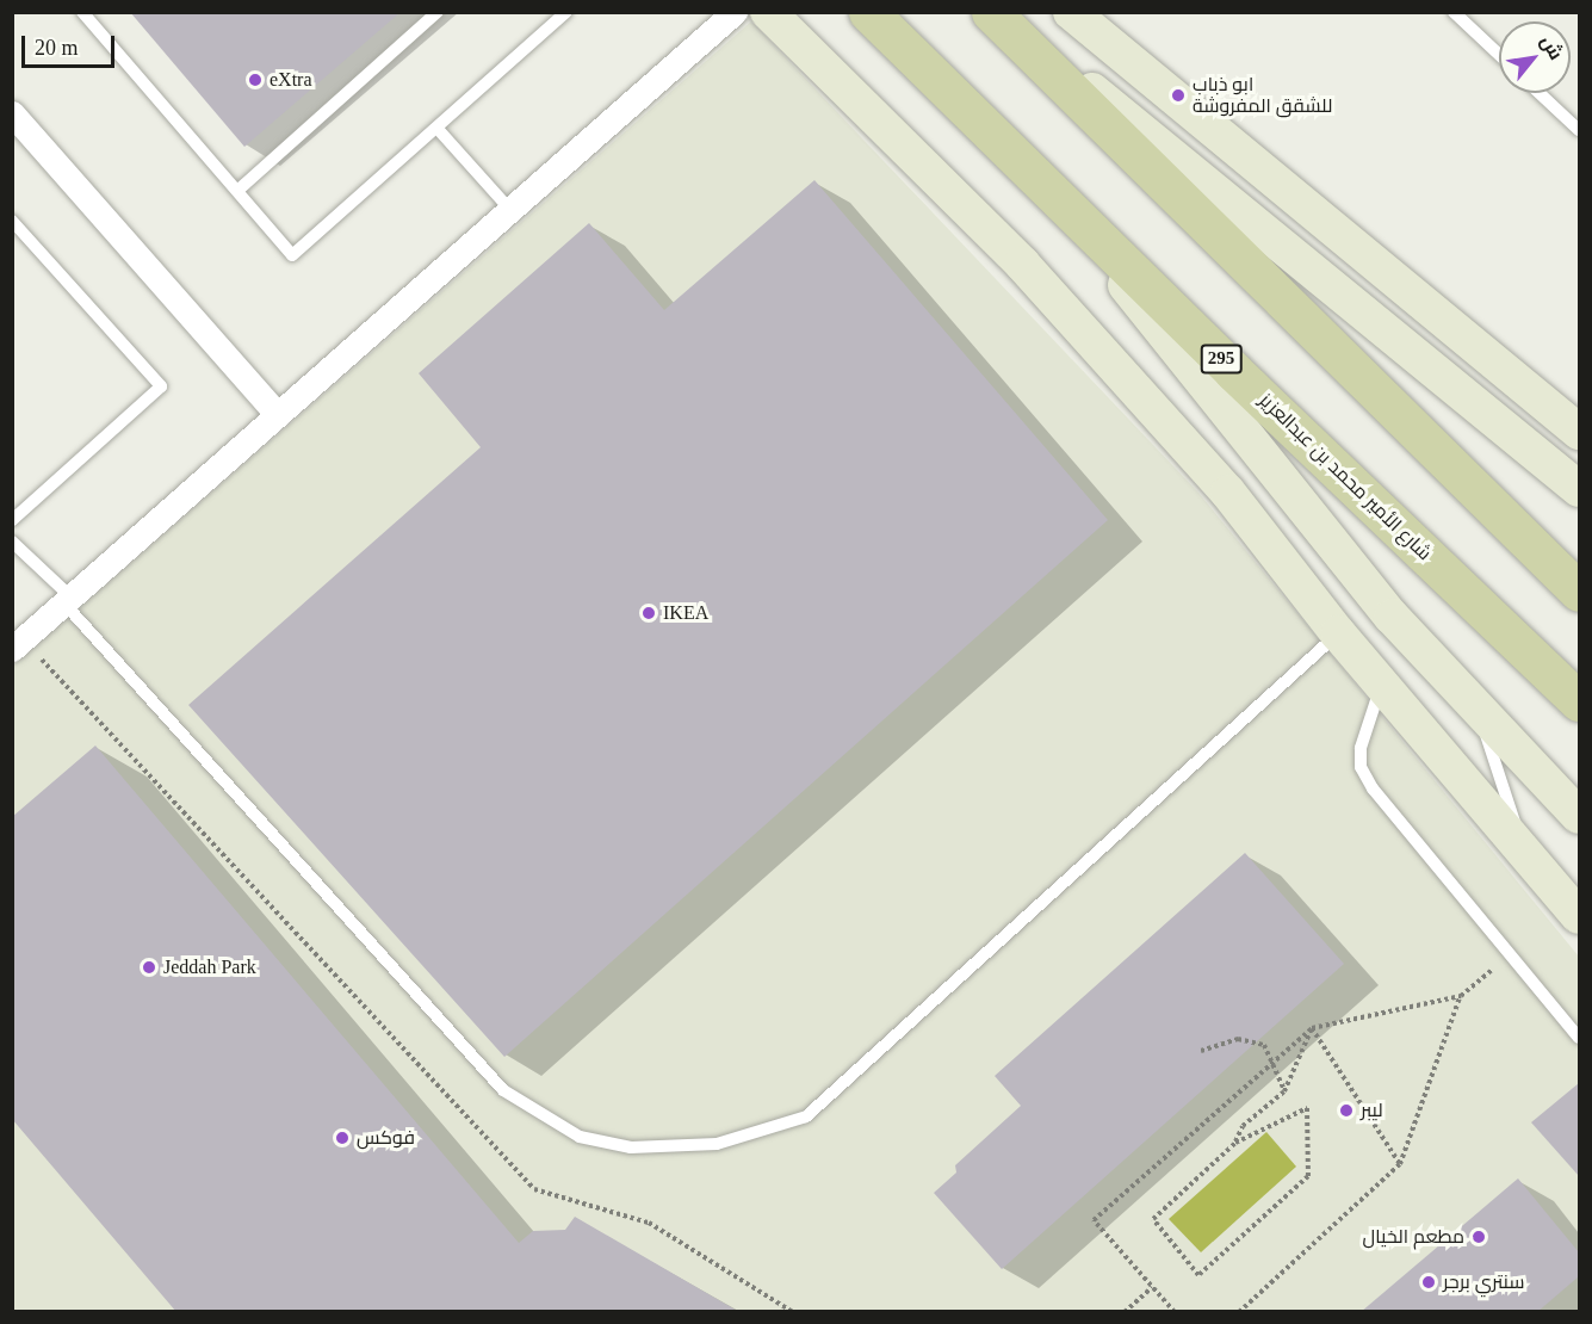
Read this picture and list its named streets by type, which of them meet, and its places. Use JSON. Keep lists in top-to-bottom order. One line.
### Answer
{"streets":{"main road":["295","شارع الأمير محمد بن عبدالعزيز"]},"places":["eXtra","ابو ذياب للشقق المفروشة","IKEA","Jeddah Park","ليبر","فوكس","مطعم الخيال","سنتري برجر"],"scale_bar":"20 m","north":"top right"}
